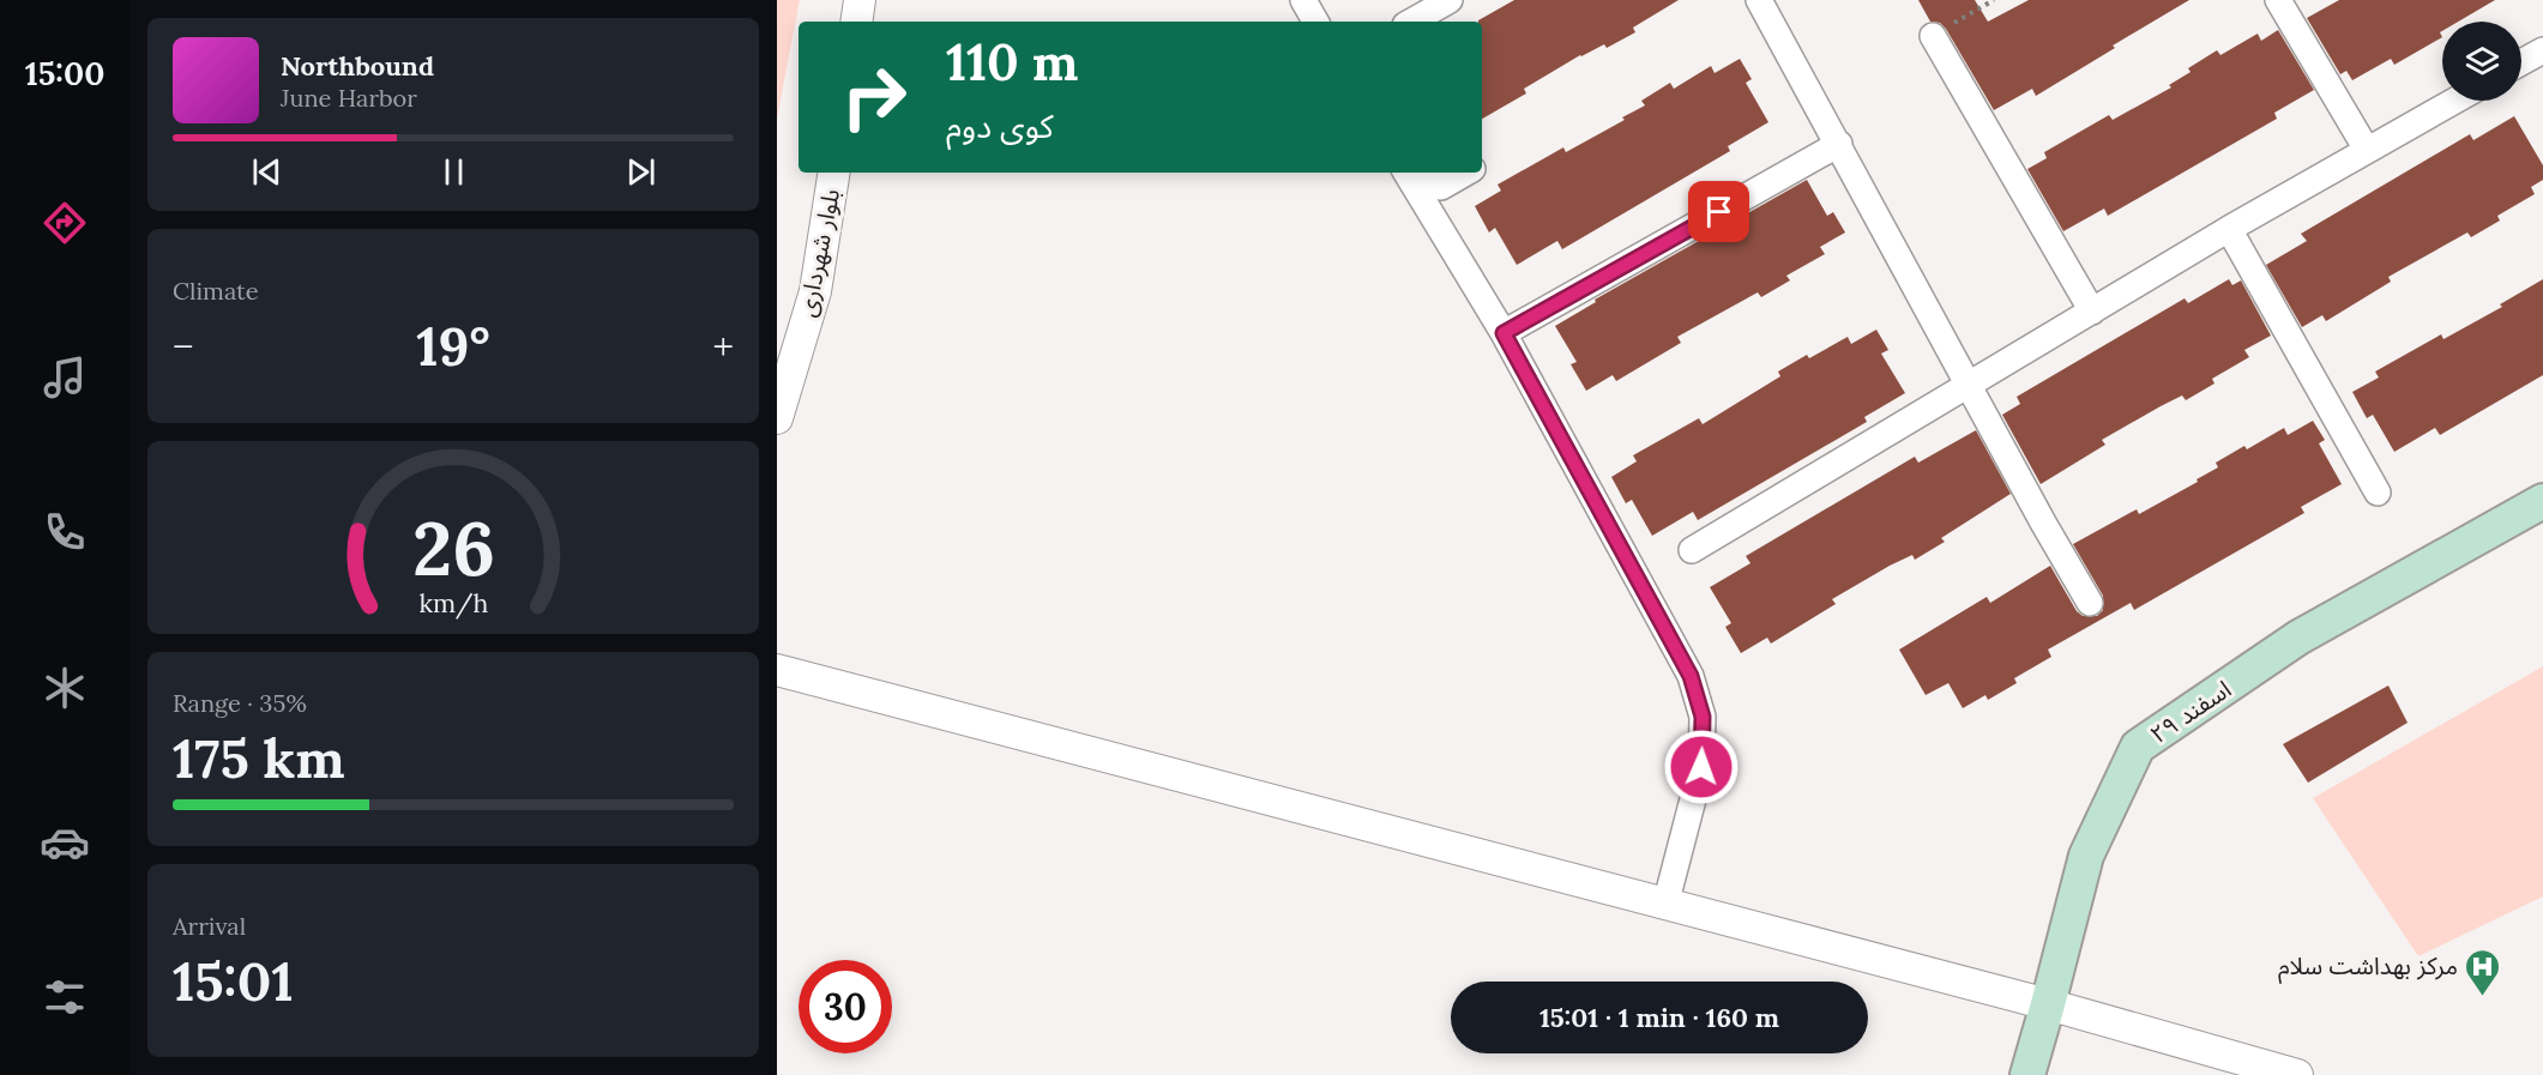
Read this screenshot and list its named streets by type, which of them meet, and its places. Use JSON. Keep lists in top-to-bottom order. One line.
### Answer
{"streets":{"main road":["۲۹ اسفند"],"street":["بلوار شهرداری"]},"places":{"hospital":["مرکز بهداشت سلام"]},"page":{"tabs":"15:00","turn":["110 m","کوی دوم"],"song":["Northbound","June Harbor"],"tile":["Climate",["Range · 35%","175 km"],["Arrival","15:01"]],"heat":["−","19°","+"],"limit":"30","trip":"15:01 · 1 min · 160 m","gauge":["26","km/h"]}}
